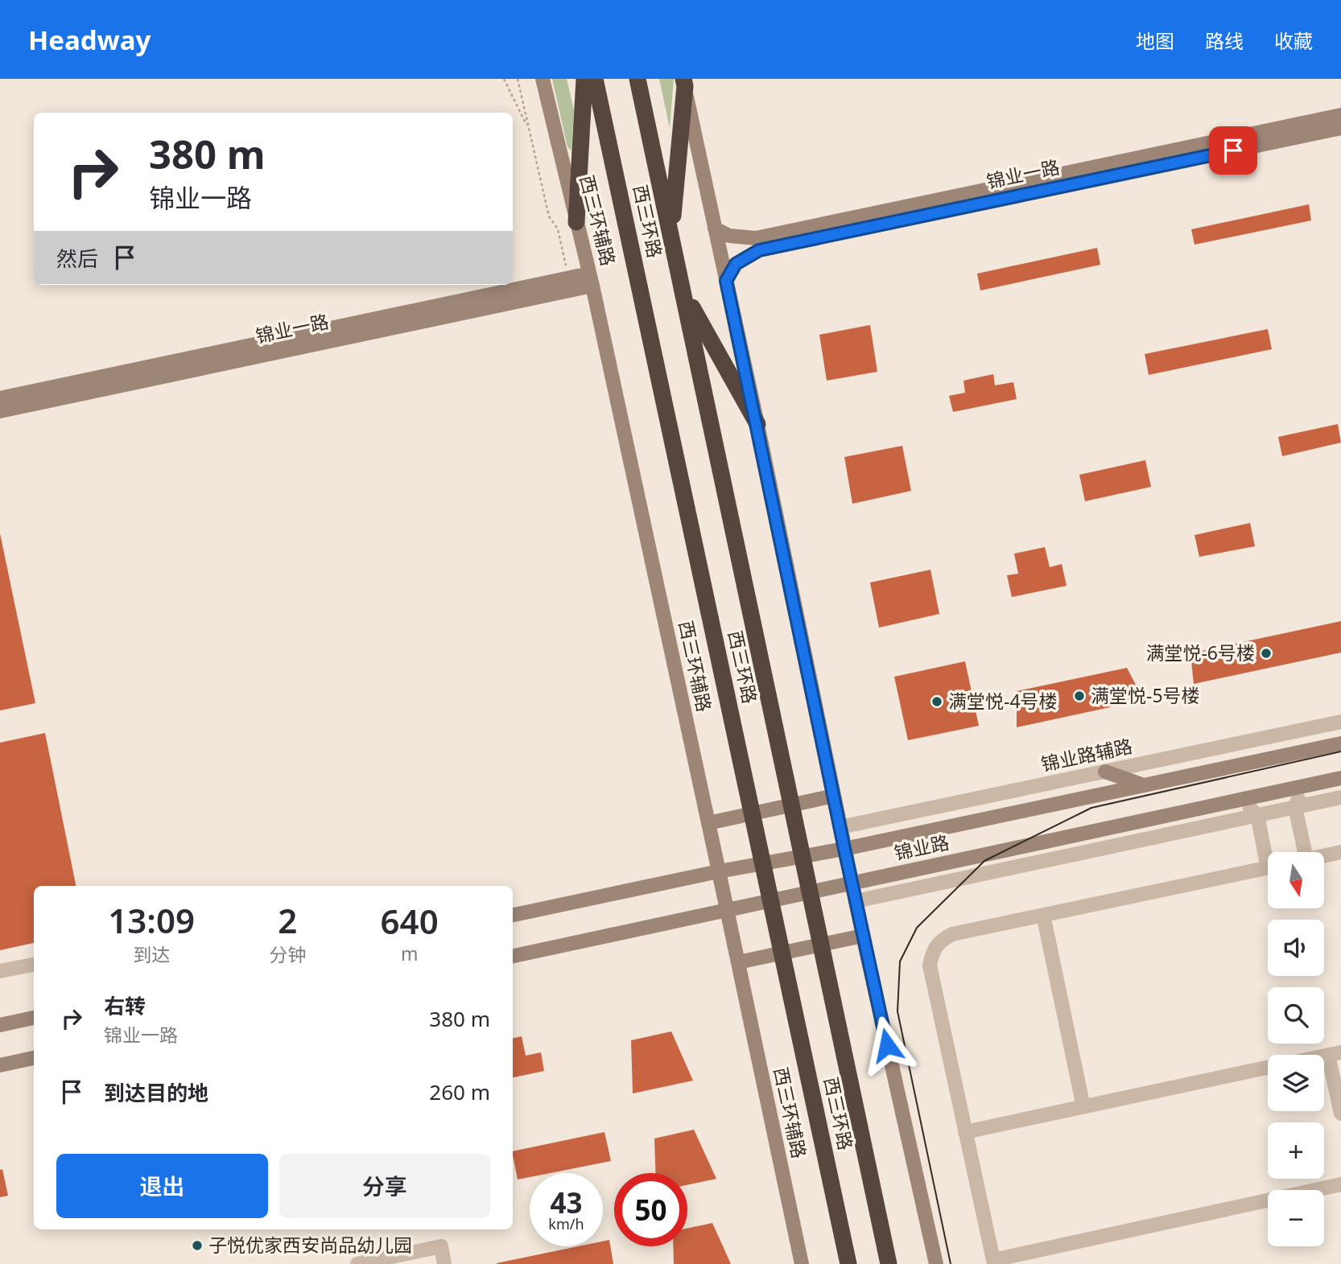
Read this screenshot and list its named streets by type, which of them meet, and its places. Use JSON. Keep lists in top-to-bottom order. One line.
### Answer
{"streets":{"highway":["西三环路"],"main road":["锦业一路","西三环辅路","锦业路"],"street":["锦业路辅路"]},"crossings":[["锦业一路","西三环辅路"],["西三环辅路","锦业路"]],"places":["满堂悦-6号楼","满堂悦-5号楼","满堂悦-4号楼","子悦优家西安尚品幼儿园"],"north":"bottom","page":{"header":"Headway","nav":["地图","路线","收藏"],"turn":["380 m","锦业一路"],"then":"然后","map_buttons":["+","−"],"eta":["13:09","到达","2","分钟","640","m"],"list":[{"name":"右转","note":"锦业一路","value":"380 m"},{"name":"到达目的地","value":"260 m"}],"buttons":["退出","分享"],"speed":"43 km/h","limit":"50"}}
